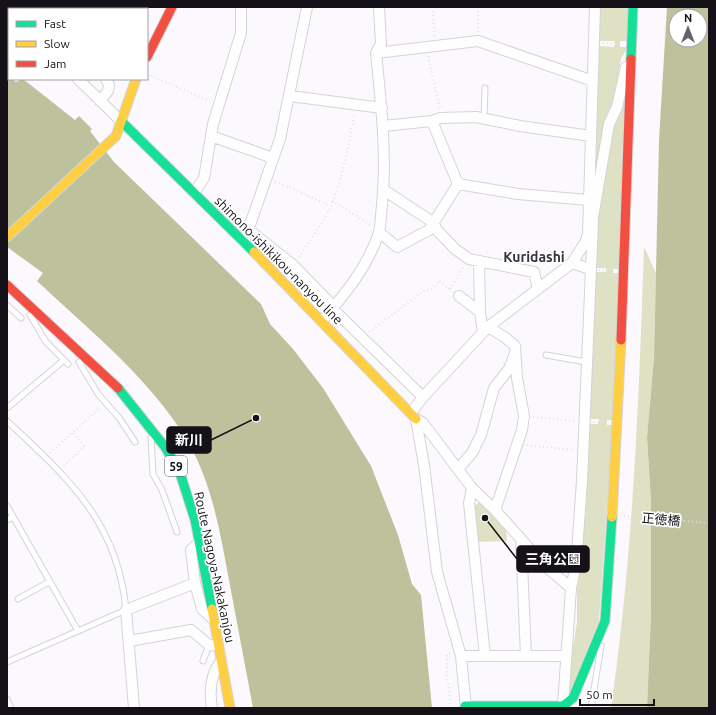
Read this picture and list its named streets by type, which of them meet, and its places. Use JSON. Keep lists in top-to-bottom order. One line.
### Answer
{"streets":{"main road":["shimono-ishikikou-nanyou line","59","Route Nagoya-Nakakanjou"],"path":["正徳橋"]},"districts":["Kuridashi"],"places":["新川","三角公園"],"legend":["Fast","Slow","Jam"],"scale_bar":"50 m","north":"top"}
